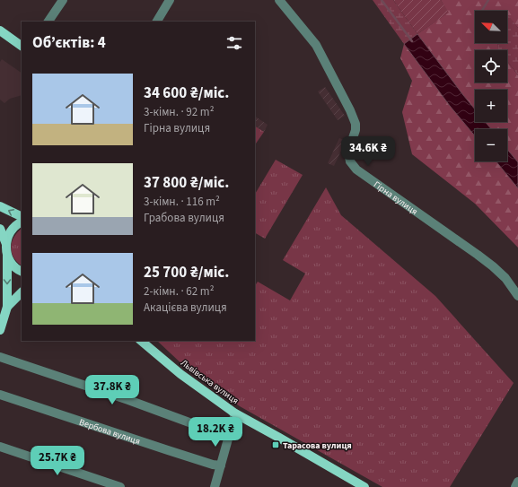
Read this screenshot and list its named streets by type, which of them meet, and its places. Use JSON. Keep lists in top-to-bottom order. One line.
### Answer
{"streets":{"main road":["Львівська вулиця"],"street":["Гірна вулиця","Вербова вулиця"]},"places":{"transit":["Тарасова вулиця"]},"north":"top left","page":{"map_buttons":["+","−"],"heading":"Об’єктів: 4","list":[{"name":"34 600 ₴/міс.","note":"3-кімн. · 92 m² · Гірна вулиця"},{"name":"37 800 ₴/міс.","note":"3-кімн. · 116 m² · Грабова вулиця"},{"name":"25 700 ₴/міс.","note":"2-кімн. · 62 m² · Акацієва вулиця"}],"price":["34.6K ₴","37.8K ₴","18.2K ₴","25.7K ₴"]}}
